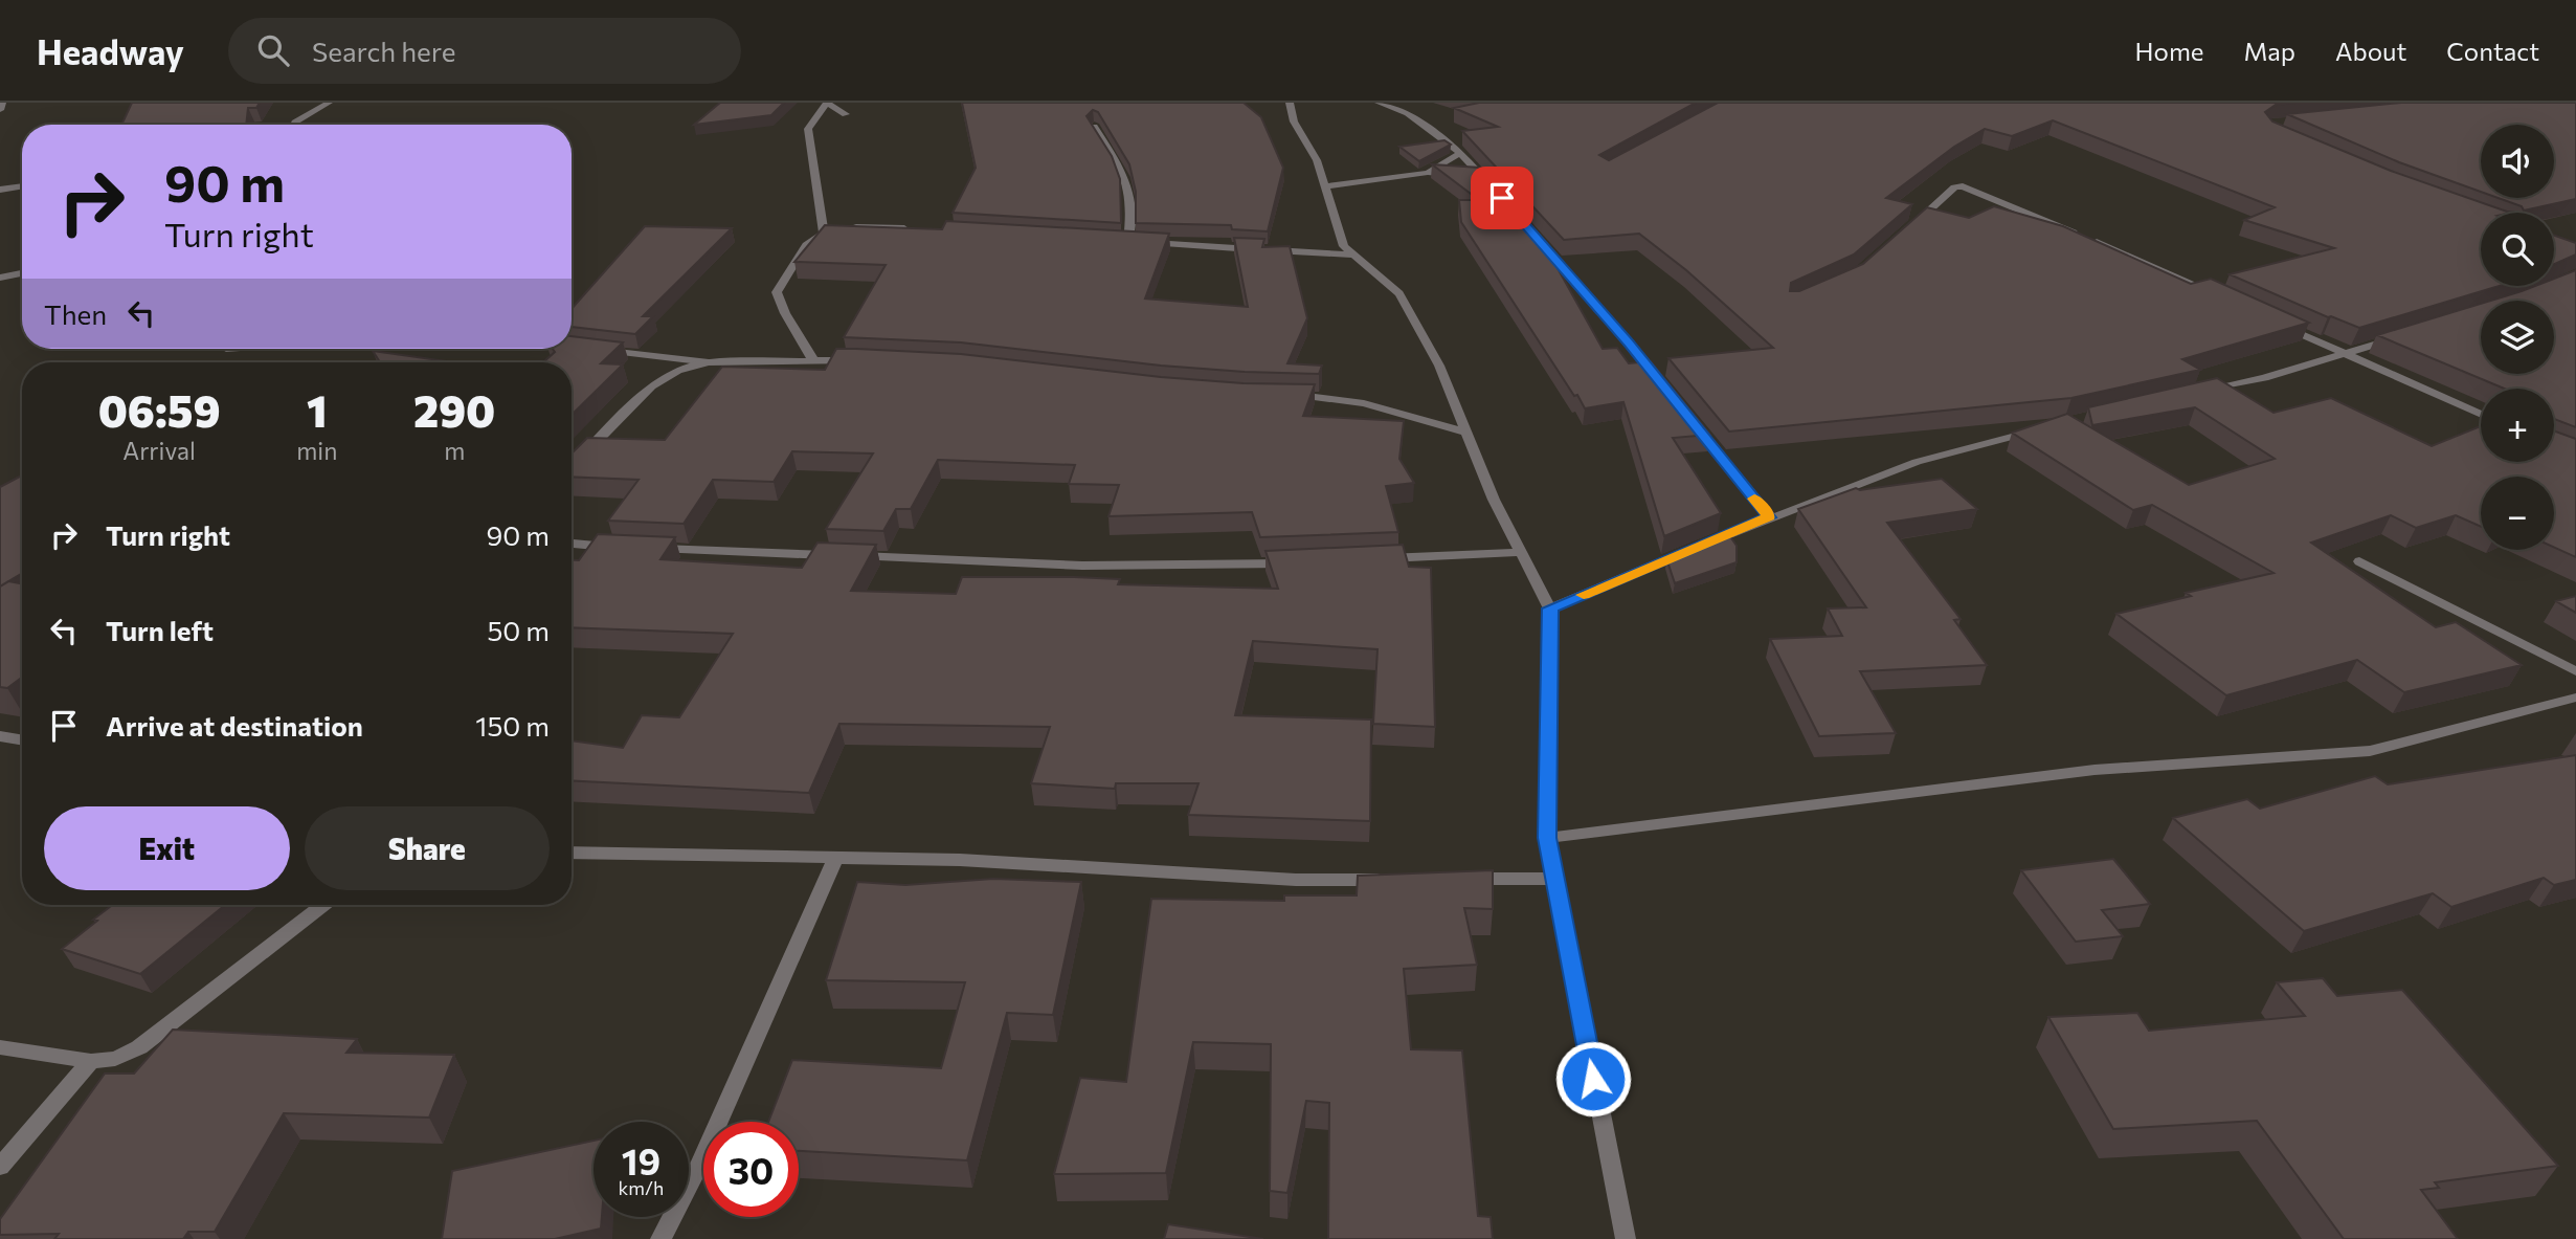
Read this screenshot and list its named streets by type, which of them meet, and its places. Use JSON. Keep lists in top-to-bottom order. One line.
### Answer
{"page":{"header":"Headway","search":"Search here","nav":["Home","Map","About","Contact"],"map_buttons":["+","−"],"turn":["90 m","Turn right"],"then":"Then","eta":["06:59","Arrival","1","min","290","m"],"list":[{"name":"Turn right","value":"90 m"},{"name":"Turn left","value":"50 m"},{"name":"Arrive at destination","value":"150 m"}],"buttons":["Exit","Share"],"speed":"19 km/h","limit":"30"}}
